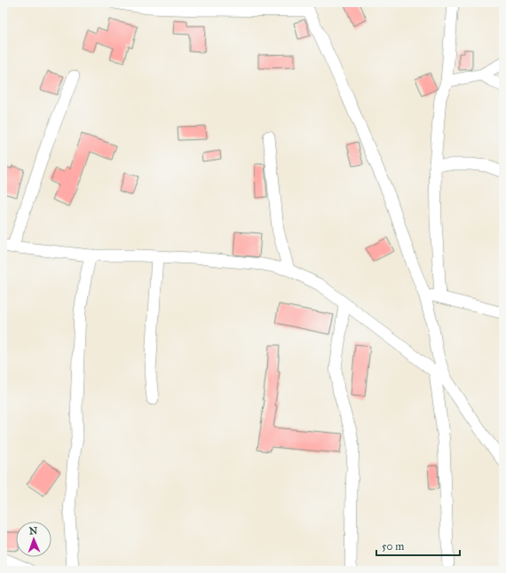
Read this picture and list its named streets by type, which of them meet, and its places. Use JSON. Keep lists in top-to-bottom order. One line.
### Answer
{"scale_bar":"50 m","north":"top"}
